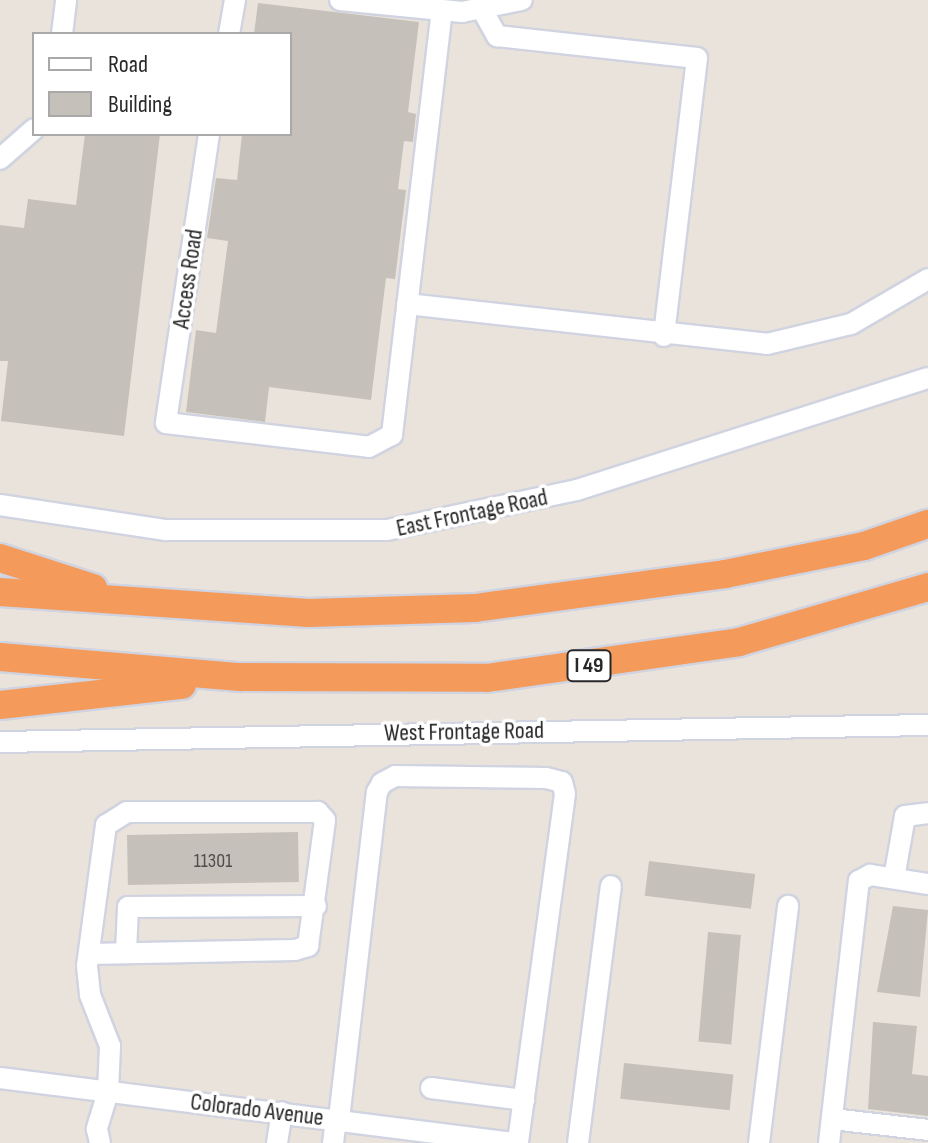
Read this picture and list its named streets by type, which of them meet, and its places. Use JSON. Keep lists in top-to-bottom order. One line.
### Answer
{"streets":{"highway":["I 49"],"street":["Access Road","East Frontage Road","West Frontage Road","Colorado Avenue"]},"house_numbers":["11301"],"legend":["Road","Building"]}
